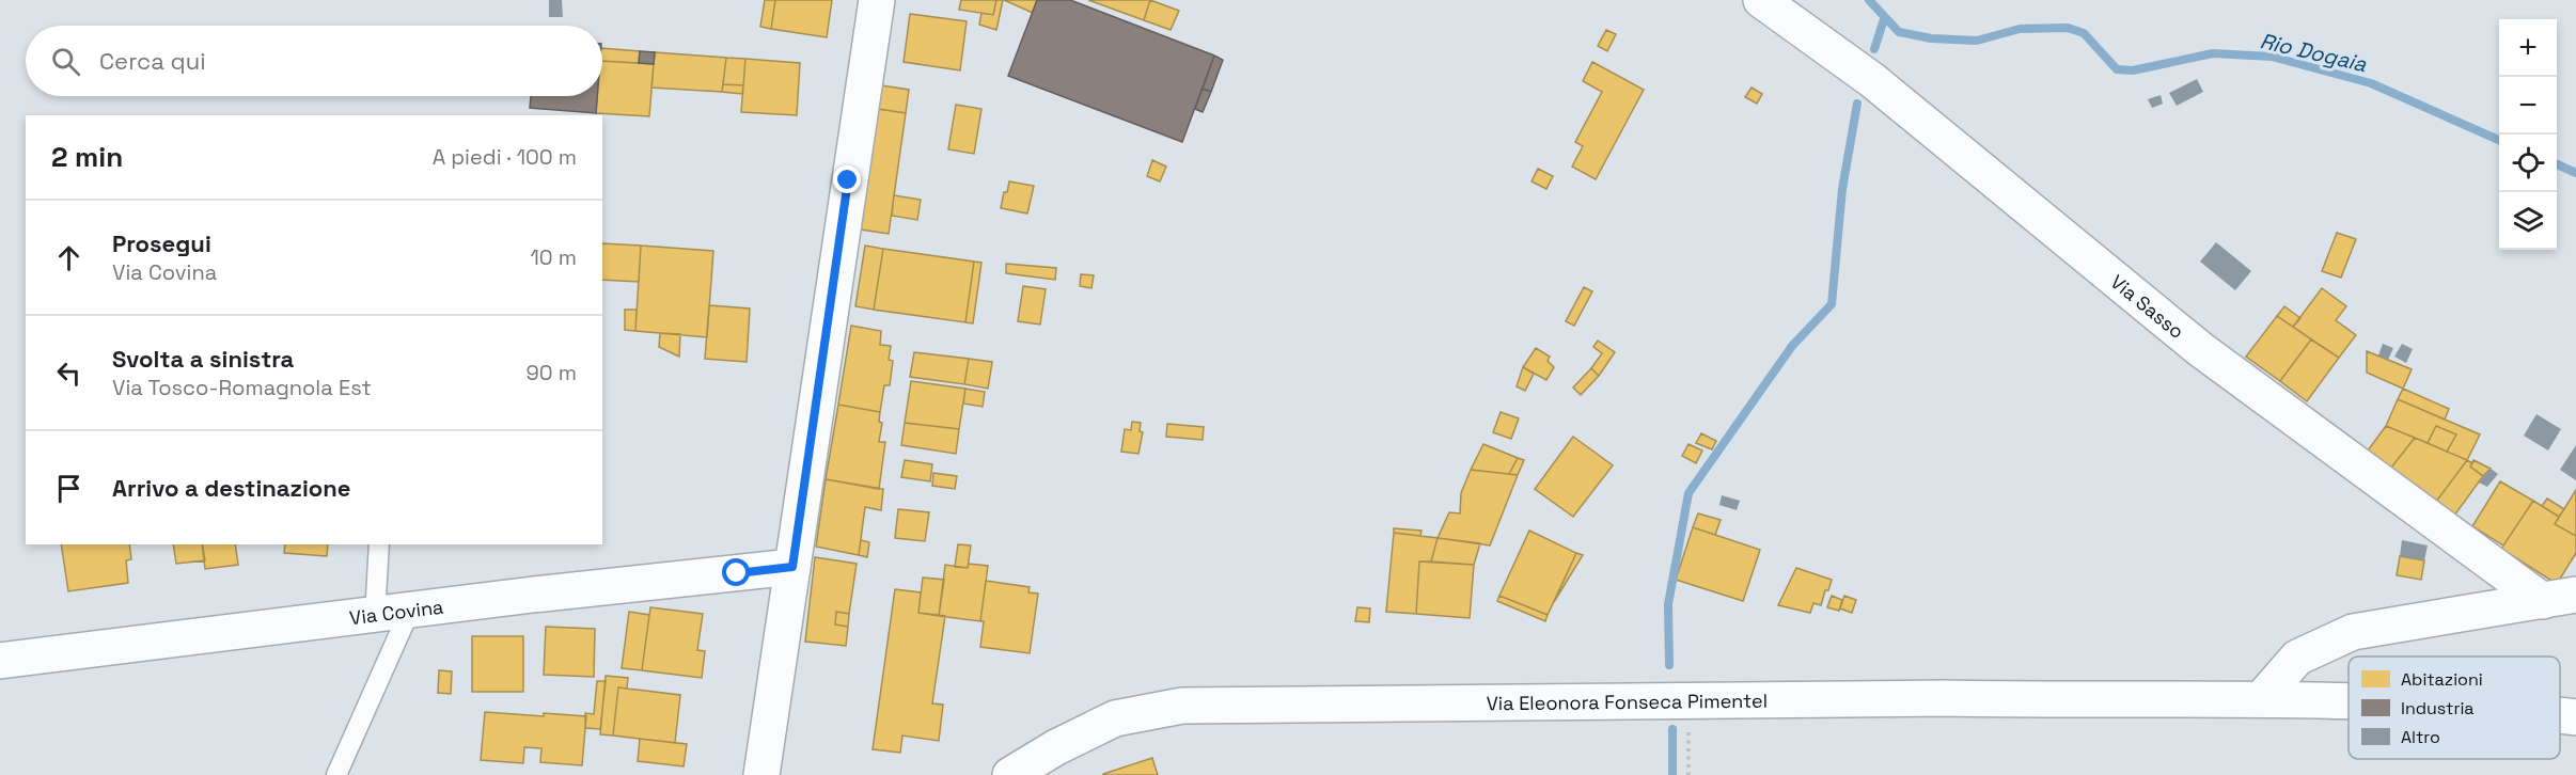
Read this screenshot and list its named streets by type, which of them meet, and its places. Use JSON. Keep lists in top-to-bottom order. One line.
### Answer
{"streets":{"street":["Via Sasso","Via Covina","Via Eleonora Fonseca Pimentel"]},"crossings":[["Via Sasso","Via Eleonora Fonseca Pimentel"]],"water":["Rio Dogaia"],"legend":["Abitazioni","Industria","Altro"],"page":{"map_buttons":["+","−"],"search":"Cerca qui","heading":["2 min","A piedi · 100 m"],"list":[["Prosegui","Via Covina","10 m"],["Svolta a sinistra","Via Tosco-Romagnola Est","90 m"],"Arrivo a destinazione"]}}
